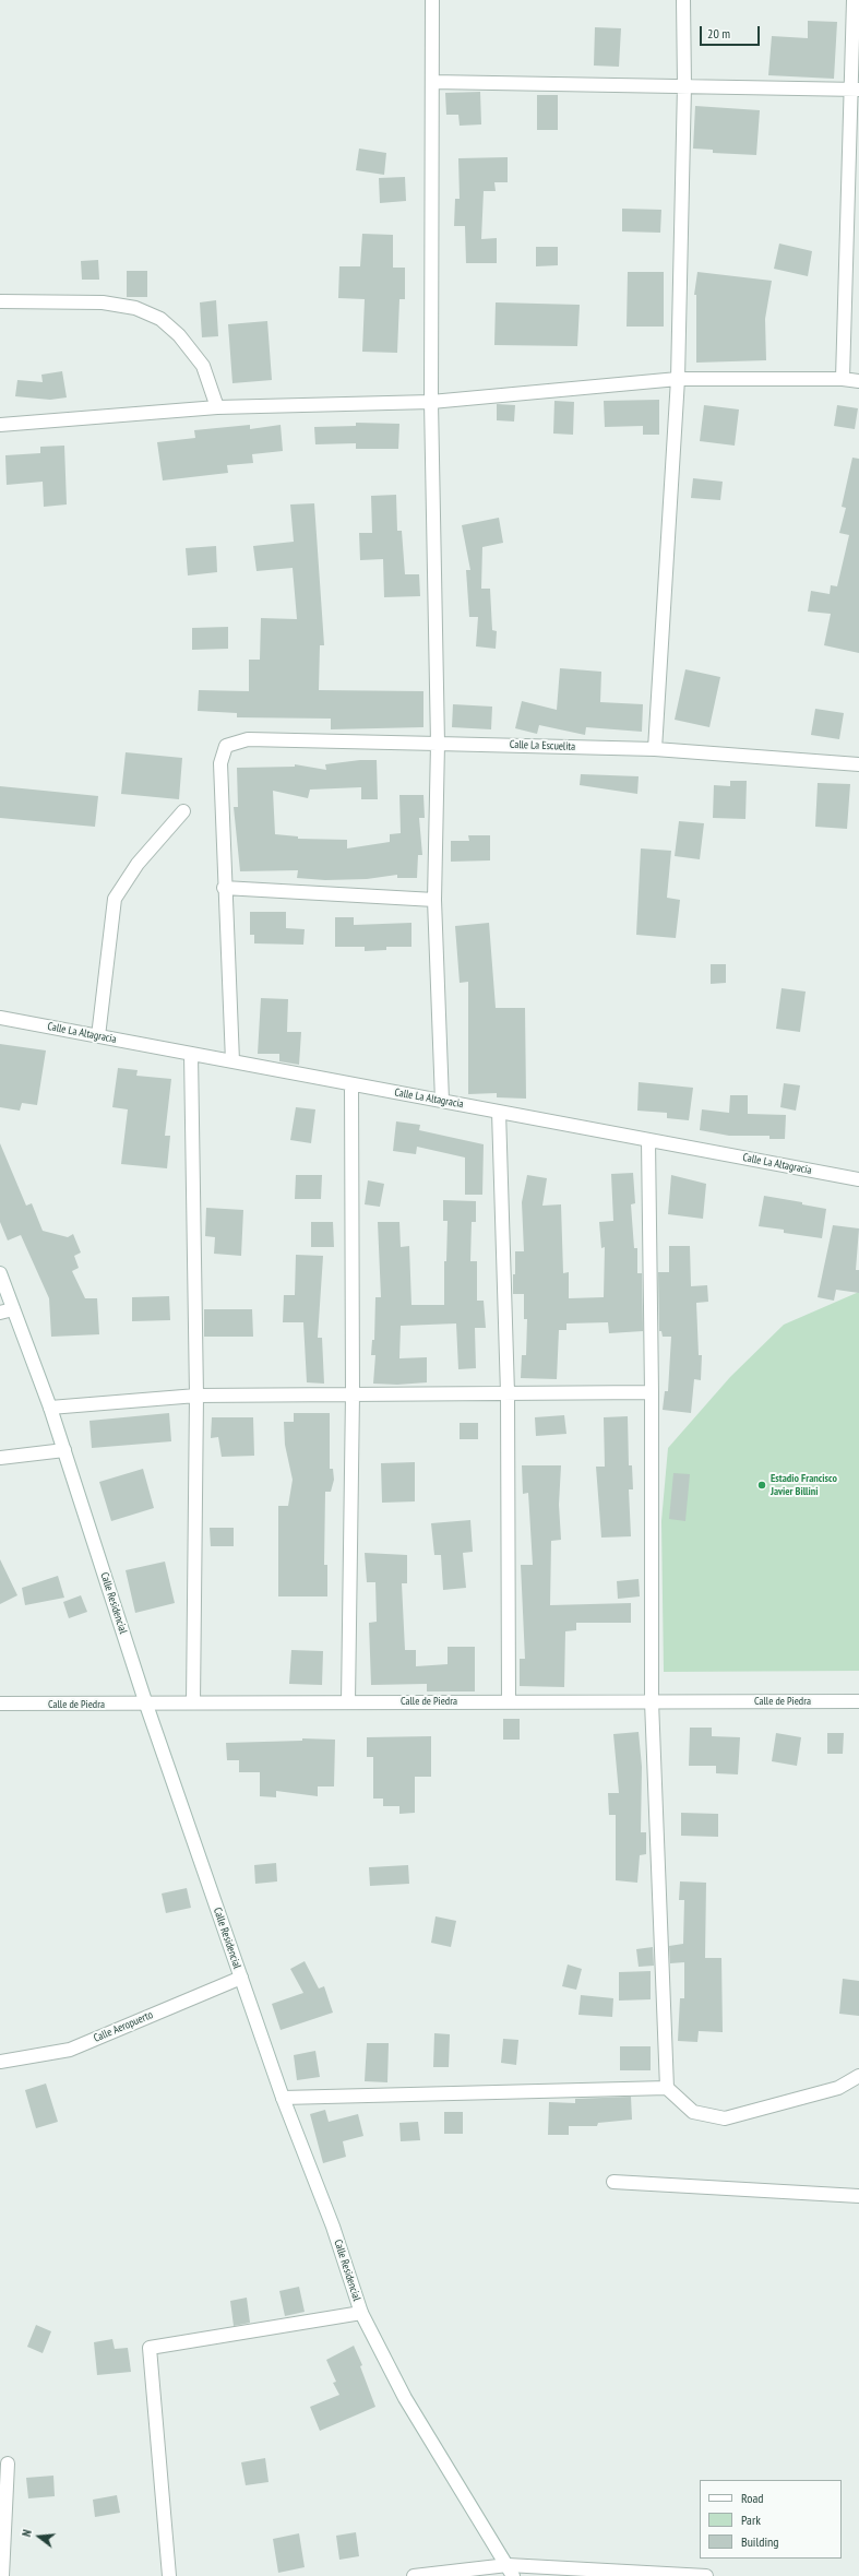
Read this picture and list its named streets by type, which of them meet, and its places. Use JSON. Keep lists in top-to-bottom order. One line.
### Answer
{"streets":{"street":["Calle La Escuelita","Calle La Altagracia","Calle Residencial","Calle de Piedra","Calle Aeropuerto"]},"crossings":[["Calle Residencial","Calle de Piedra"],["Calle Residencial","Calle Aeropuerto"]],"places":["Estadio Francisco Javier Billini"],"legend":["Road","Park","Building"],"scale_bar":"20 m","north":"left"}
